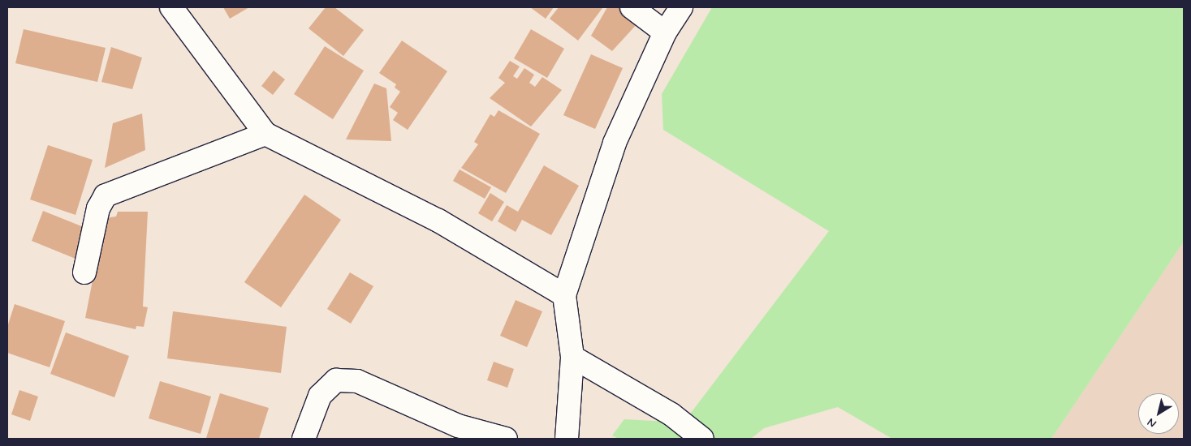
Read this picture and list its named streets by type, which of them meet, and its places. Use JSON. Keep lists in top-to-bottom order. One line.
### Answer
{"north":"bottom left"}
